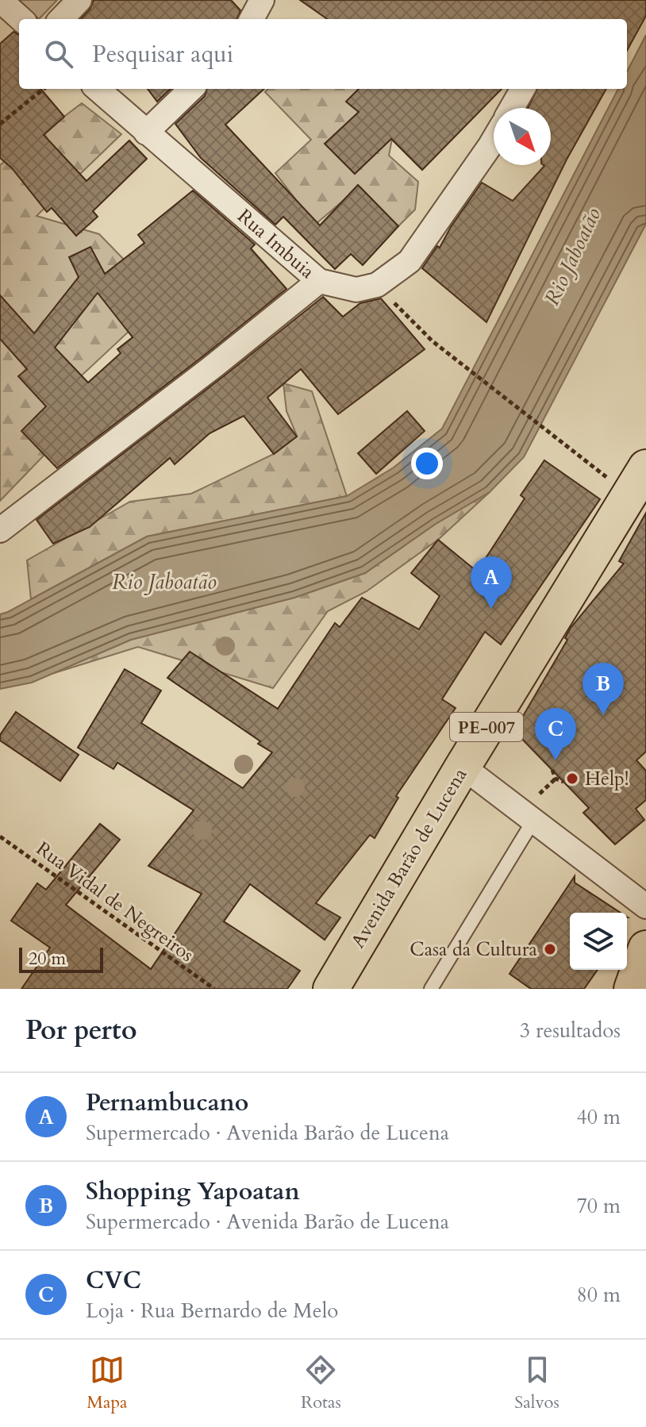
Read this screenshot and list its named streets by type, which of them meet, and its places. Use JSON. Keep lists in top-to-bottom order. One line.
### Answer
{"streets":{"main road":["PE-007","Avenida Barão de Lucena"],"street":["Rua Imbuia"],"path":["Rua Vidal de Negreiros"]},"water":["Rio Jaboatão"],"places":["Help!","Casa da Cultura"],"scale_bar":"20 m","north":"bottom right","page":{"search":"Pesquisar aqui","pins":["A","B","C"],"scale":"20 m","heading":["Por perto","3 resultados"],"list":[{"mark":"A","name":"Pernambucano","note":"Supermercado · Avenida Barão de Lucena","value":"40 m"},{"mark":"B","name":"Shopping Yapoatan","note":"Supermercado · Avenida Barão de Lucena","value":"70 m"},{"mark":"C","name":"CVC","note":"Loja · Rua Bernardo de Melo","value":"80 m"}],"nav":["Mapa","Rotas","Salvos"]}}
